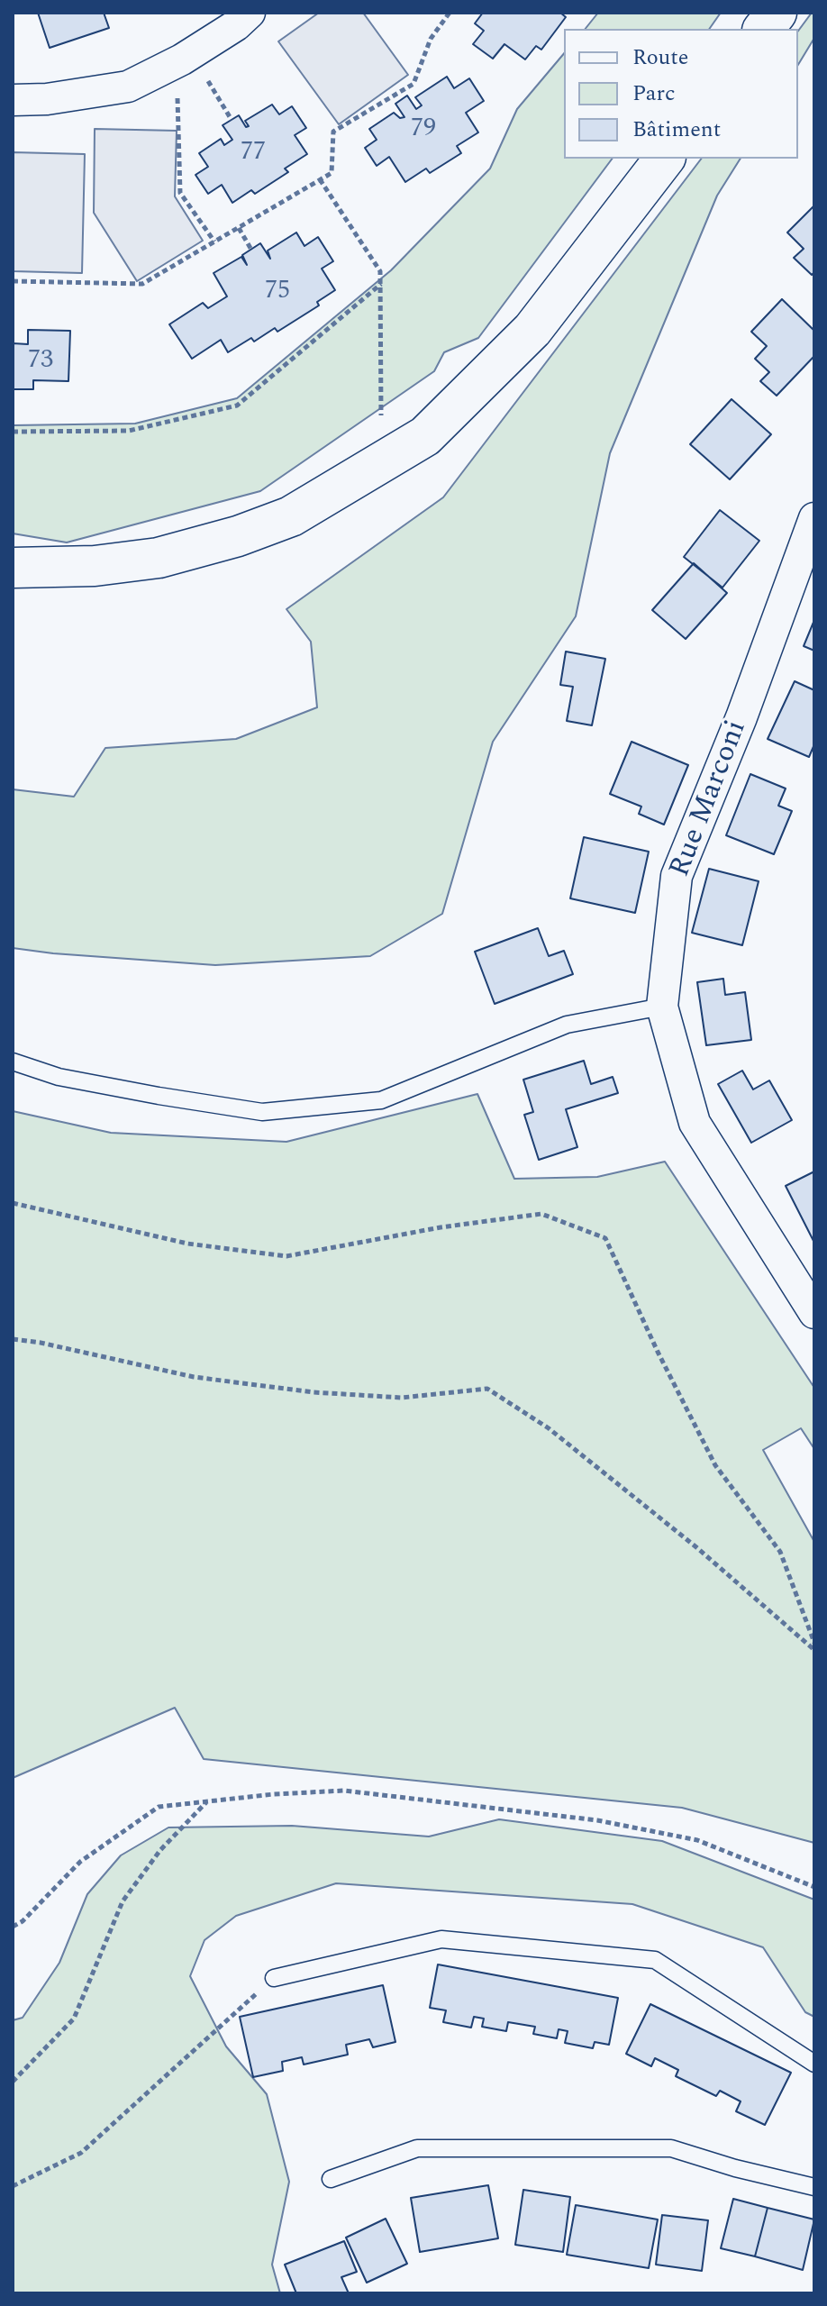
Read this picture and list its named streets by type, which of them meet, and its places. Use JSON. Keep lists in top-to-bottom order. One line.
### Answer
{"streets":{"street":["Rue Marconi"]},"house_numbers":["79","77","75","73"],"legend":["Route","Parc","Bâtiment"]}
